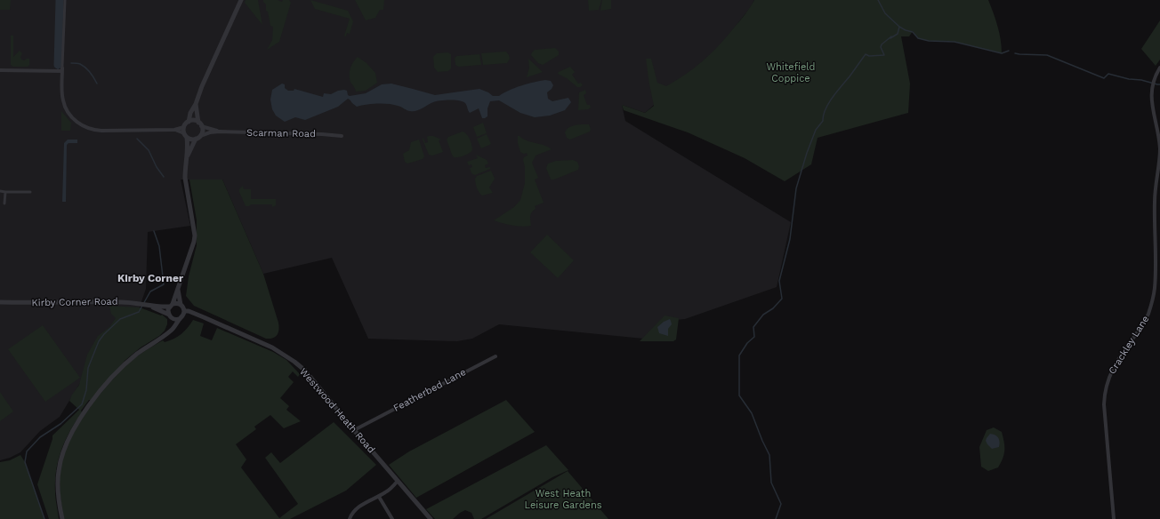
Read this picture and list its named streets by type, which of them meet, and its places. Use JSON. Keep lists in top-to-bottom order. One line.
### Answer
{"streets":{"street":["Scarman Road","Kirby Corner Road","Crackley Lane","Featherbed Lane","Westwood Heath Road"]},"crossings":[["Kirby Corner Road","Westwood Heath Road"],["Featherbed Lane","Westwood Heath Road"]],"districts":["Kirby Corner"],"parks":["Whitefield Coppice","West Heath Leisure Gardens"]}
